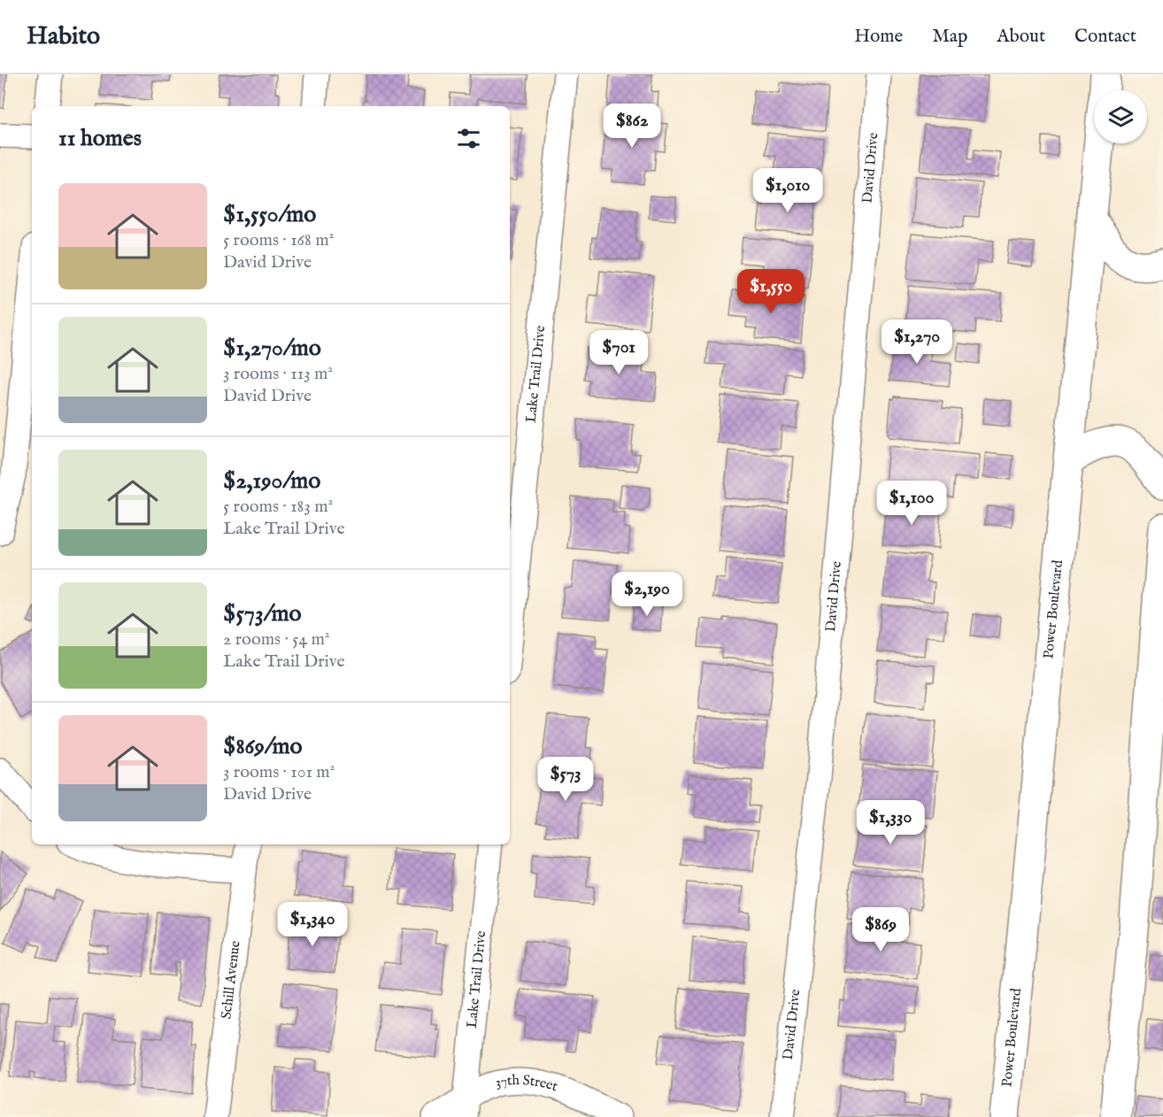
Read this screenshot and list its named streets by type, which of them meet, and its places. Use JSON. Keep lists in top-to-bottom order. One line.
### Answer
{"streets":{"street":["David Drive","Lake Trail Drive","Power Boulevard","Schill Avenue","37th Street"]},"crossings":[["Lake Trail Drive","37th Street"]],"page":{"header":"Habito","nav":["Home","Map","About","Contact"],"price":["$862","$1,010","$1,550","$1,270","$701","$1,100","$2,190","$573","$1,330","$1,340","$869"],"heading":"11 homes","list":[{"name":"$1,550/mo","note":"5 rooms · 168 m² · David Drive"},{"name":"$1,270/mo","note":"3 rooms · 113 m² · David Drive"},{"name":"$2,190/mo","note":"5 rooms · 183 m² · Lake Trail Drive"},{"name":"$573/mo","note":"2 rooms · 54 m² · Lake Trail Drive"},{"name":"$869/mo","note":"3 rooms · 101 m² · David Drive"}]}}
